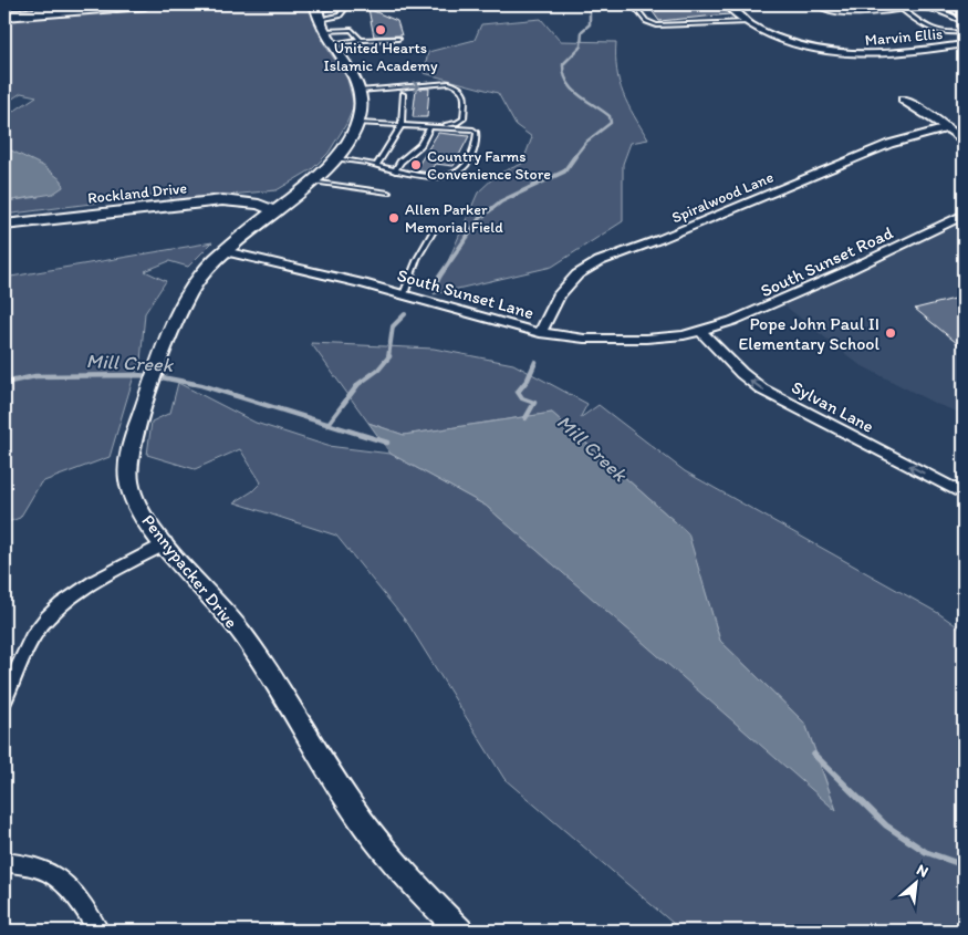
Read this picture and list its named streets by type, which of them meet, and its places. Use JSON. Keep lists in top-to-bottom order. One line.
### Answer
{"streets":{"street":["Marvin Ellis","Rockland Drive","Spiralwood Lane","South Sunset Road","South Sunset Lane","Sylvan Lane","Pennypacker Drive"]},"crossings":[["Rockland Drive","Pennypacker Drive"],["Spiralwood Lane","South Sunset Lane"],["South Sunset Road","South Sunset Lane"],["South Sunset Road","Sylvan Lane"],["South Sunset Lane","Sylvan Lane"],["South Sunset Lane","Pennypacker Drive"]],"one_way":["Sylvan Lane"],"water":["Mill Creek"],"places":["United Hearts Islamic Academy","Country Farms Convenience Store","Allen Parker Memorial Field","Pope John Paul II Elementary School"],"north":"top right"}
